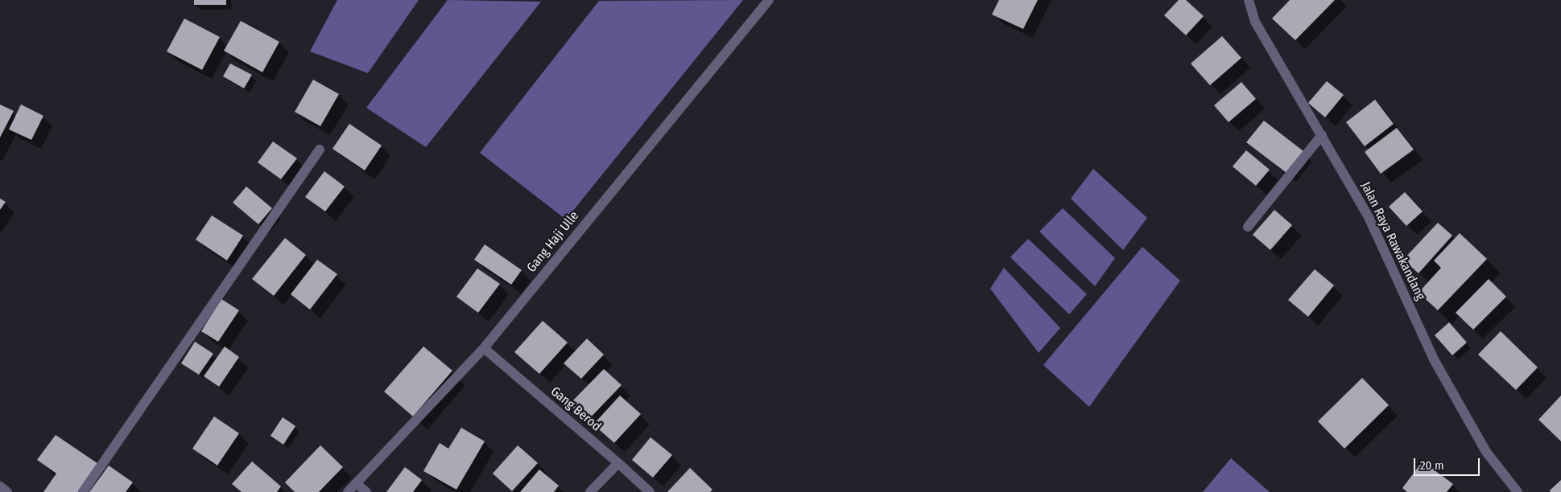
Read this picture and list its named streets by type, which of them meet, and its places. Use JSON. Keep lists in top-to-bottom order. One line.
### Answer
{"streets":{"street":["Jalan Raya Rawakandang","Gang Haji Ulle","Gang Berod"]},"crossings":[["Gang Haji Ulle","Gang Berod"]],"scale_bar":"20 m"}
